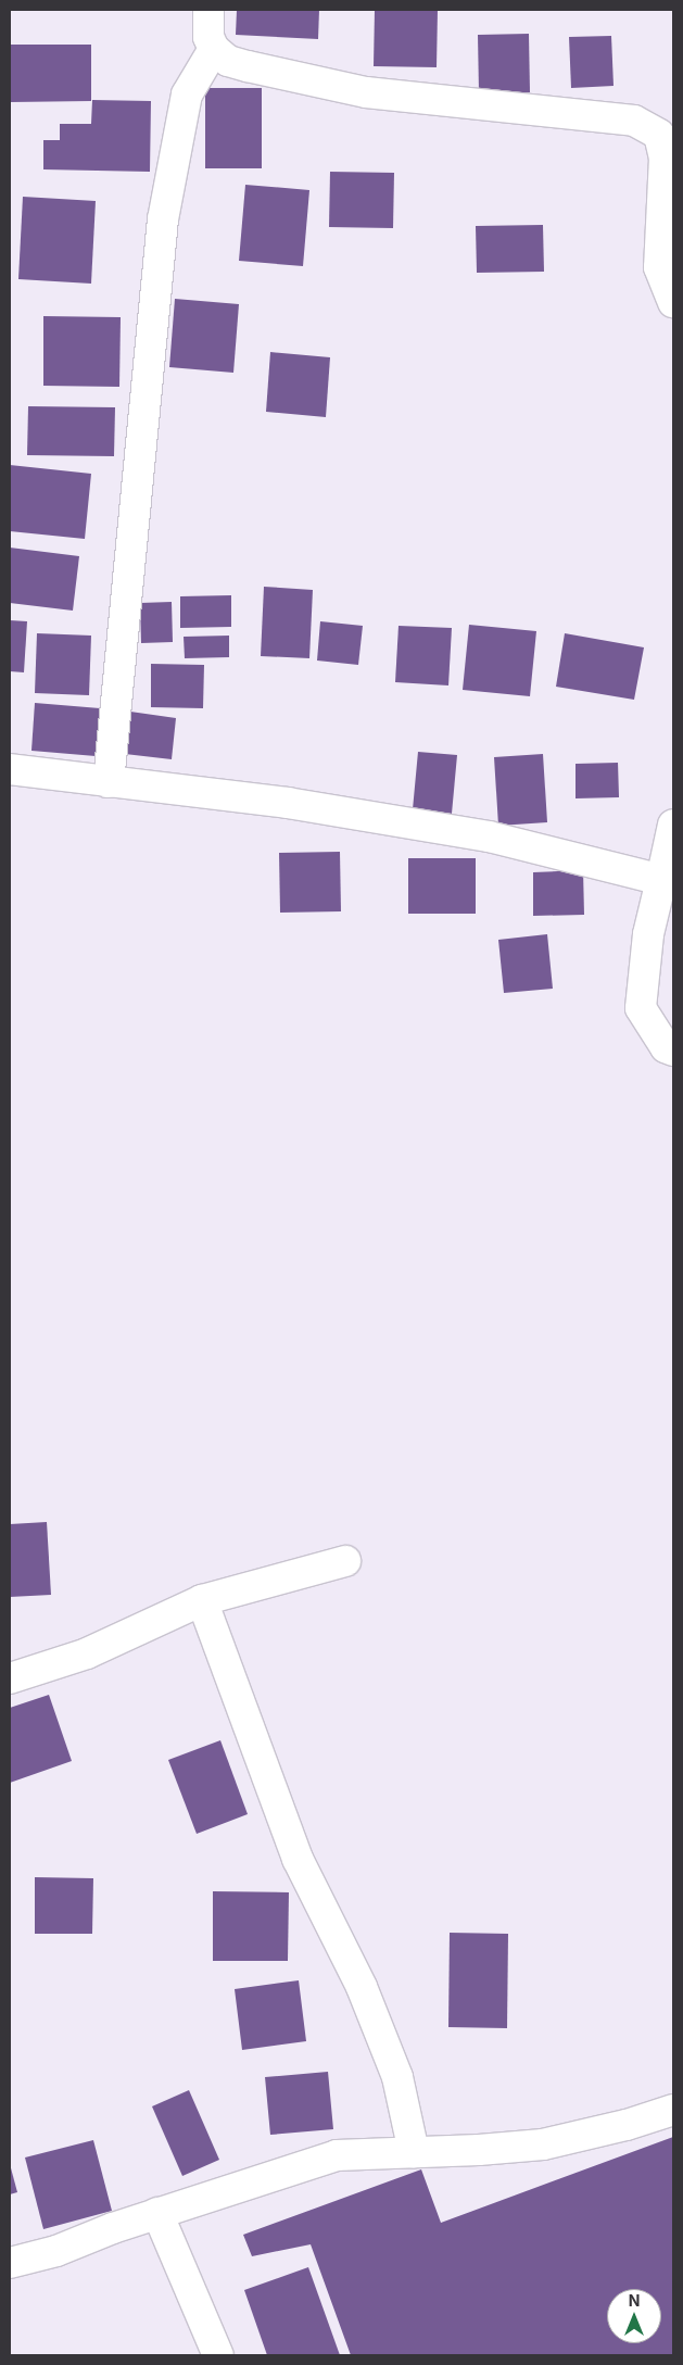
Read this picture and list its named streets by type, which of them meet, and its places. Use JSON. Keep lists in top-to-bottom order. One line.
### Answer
{"north":"top"}
